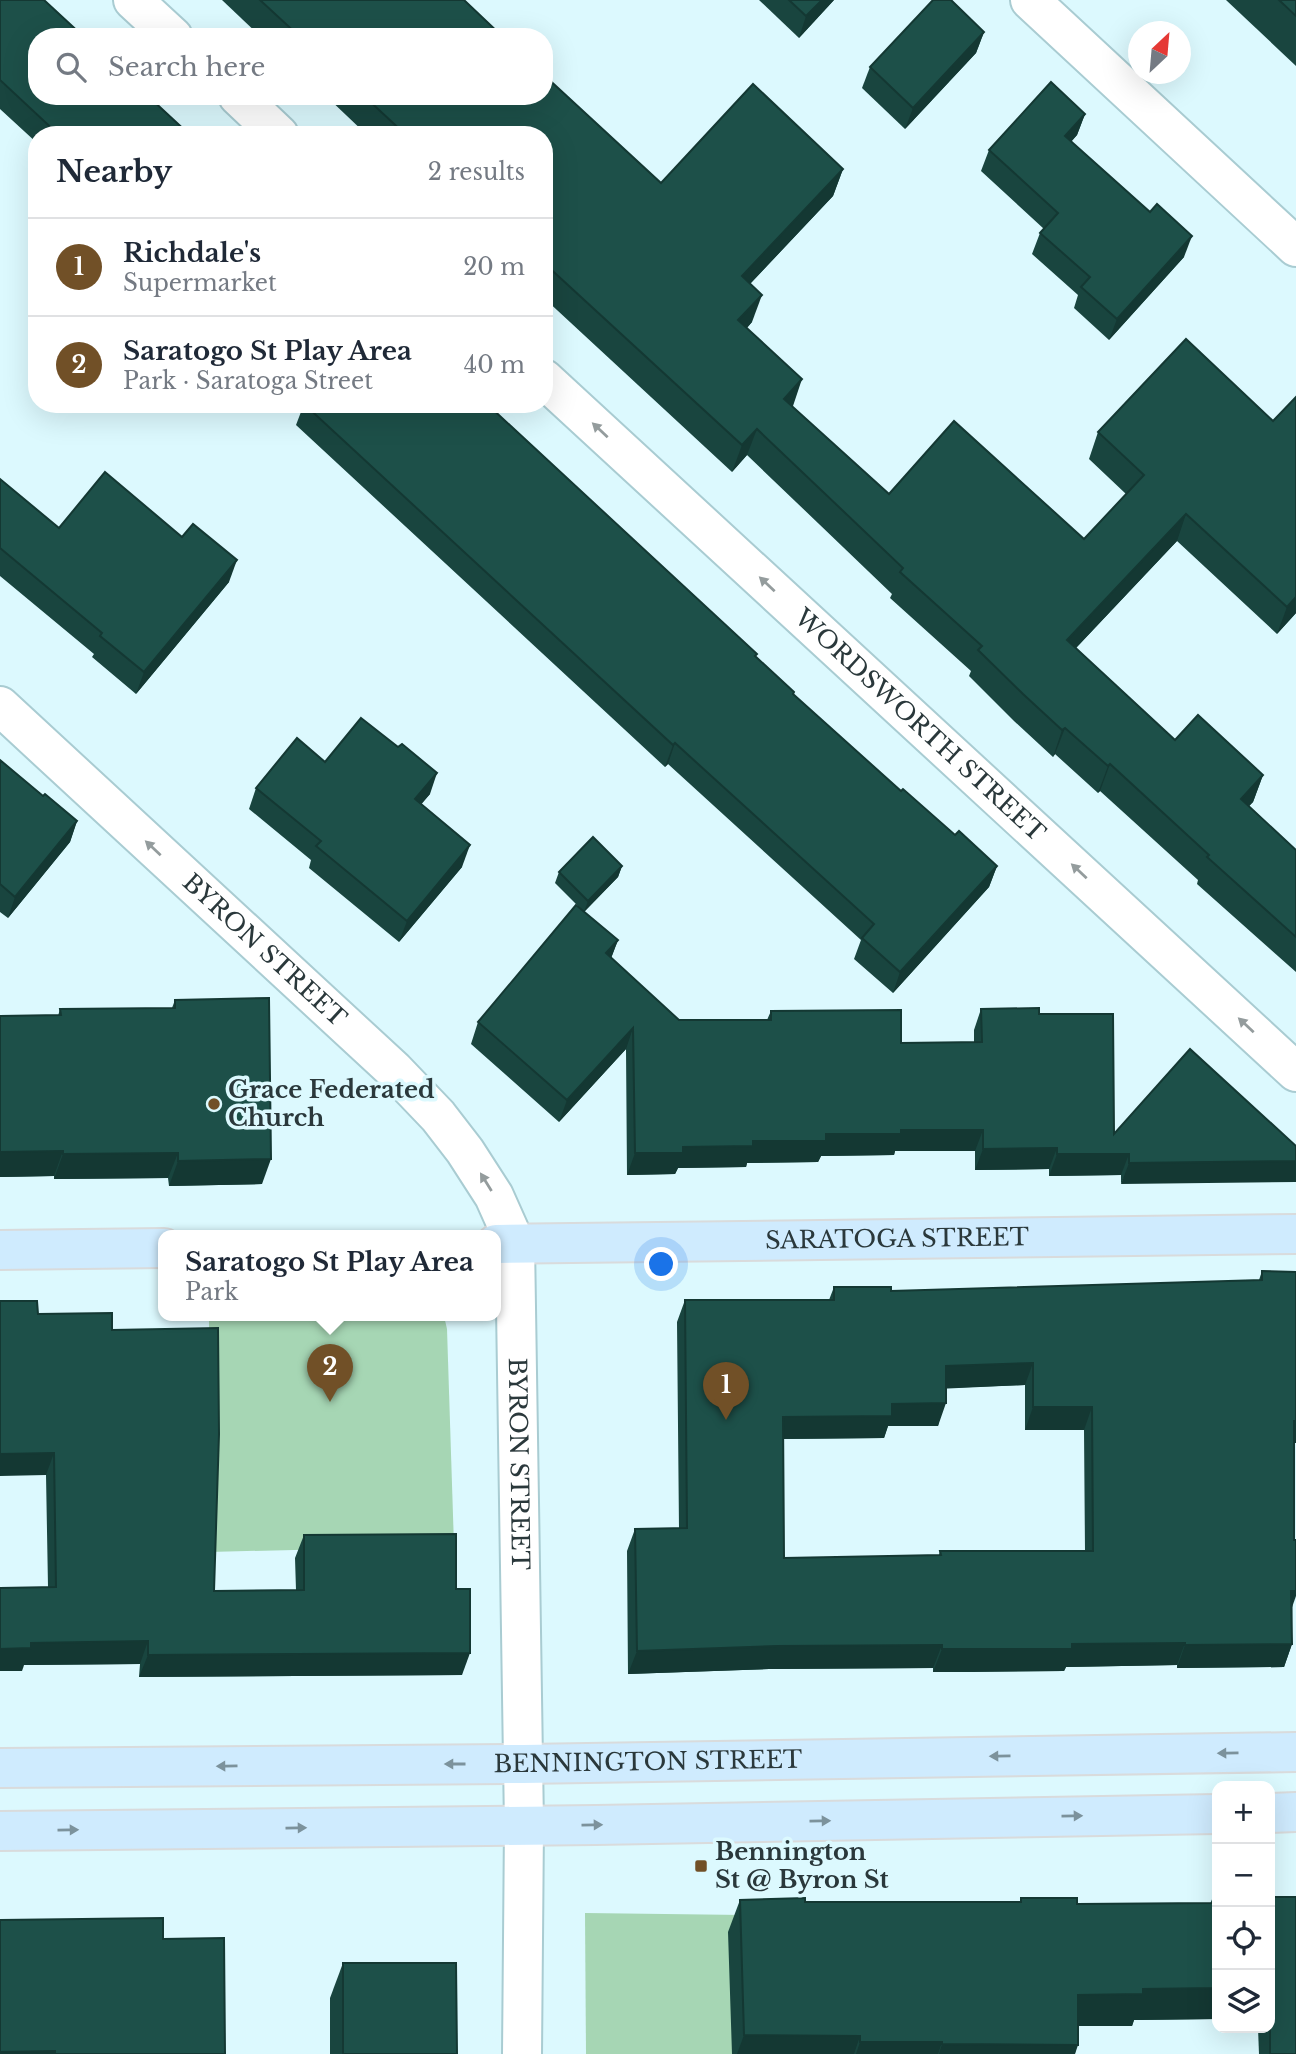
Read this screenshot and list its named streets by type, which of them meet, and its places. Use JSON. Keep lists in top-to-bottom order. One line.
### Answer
{"streets":{"main road":["SARATOGA STREET","BENNINGTON STREET"],"street":["WORDSWORTH STREET","BYRON STREET"]},"crossings":[["BYRON STREET","SARATOGA STREET"],["BYRON STREET","BENNINGTON STREET"]],"one_way":["WORDSWORTH STREET","BYRON STREET"],"places":{"other":["Grace Federated Church"],"transit":["Bennington St @ Byron St"]},"north":"top right","page":{"search":"Search here","heading":["Nearby","2 results"],"list":[{"mark":"1","name":"Richdale's","note":"Supermarket","value":"20 m"},{"mark":"2","name":"Saratogo St Play Area","note":"Park · Saratoga Street","value":"40 m"}],"popup":["Saratogo St Play Area","Park"],"pins":["2","1"],"map_buttons":["+","−"]}}
